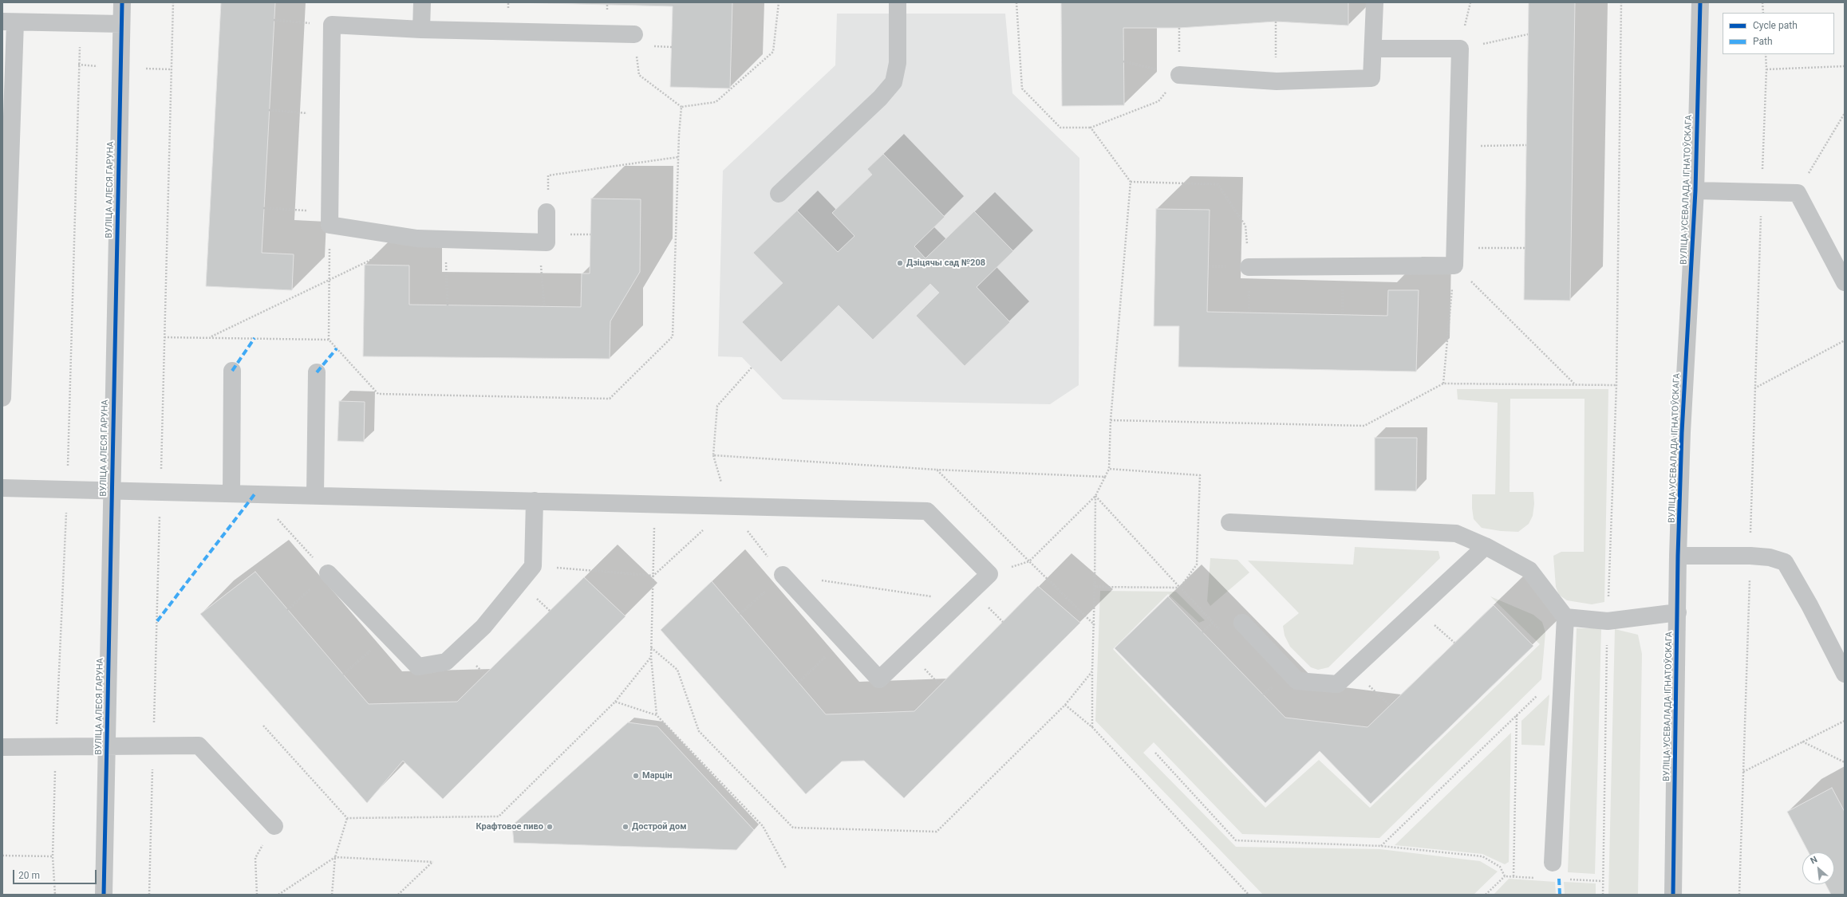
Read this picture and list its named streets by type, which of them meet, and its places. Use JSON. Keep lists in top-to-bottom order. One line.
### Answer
{"streets":{"street":["ВУЛІЦА АЛЕСЯ ГАРУНА","ВУЛІЦА УСЕВАЛАДА ІГНАТОЎСКАГА"]},"places":["Дзіцячы сад №208","Марцін","Крафтовое пиво","Дострой дом"],"legend":["Cycle path","Path"],"scale_bar":"20 m","north":"top left"}
